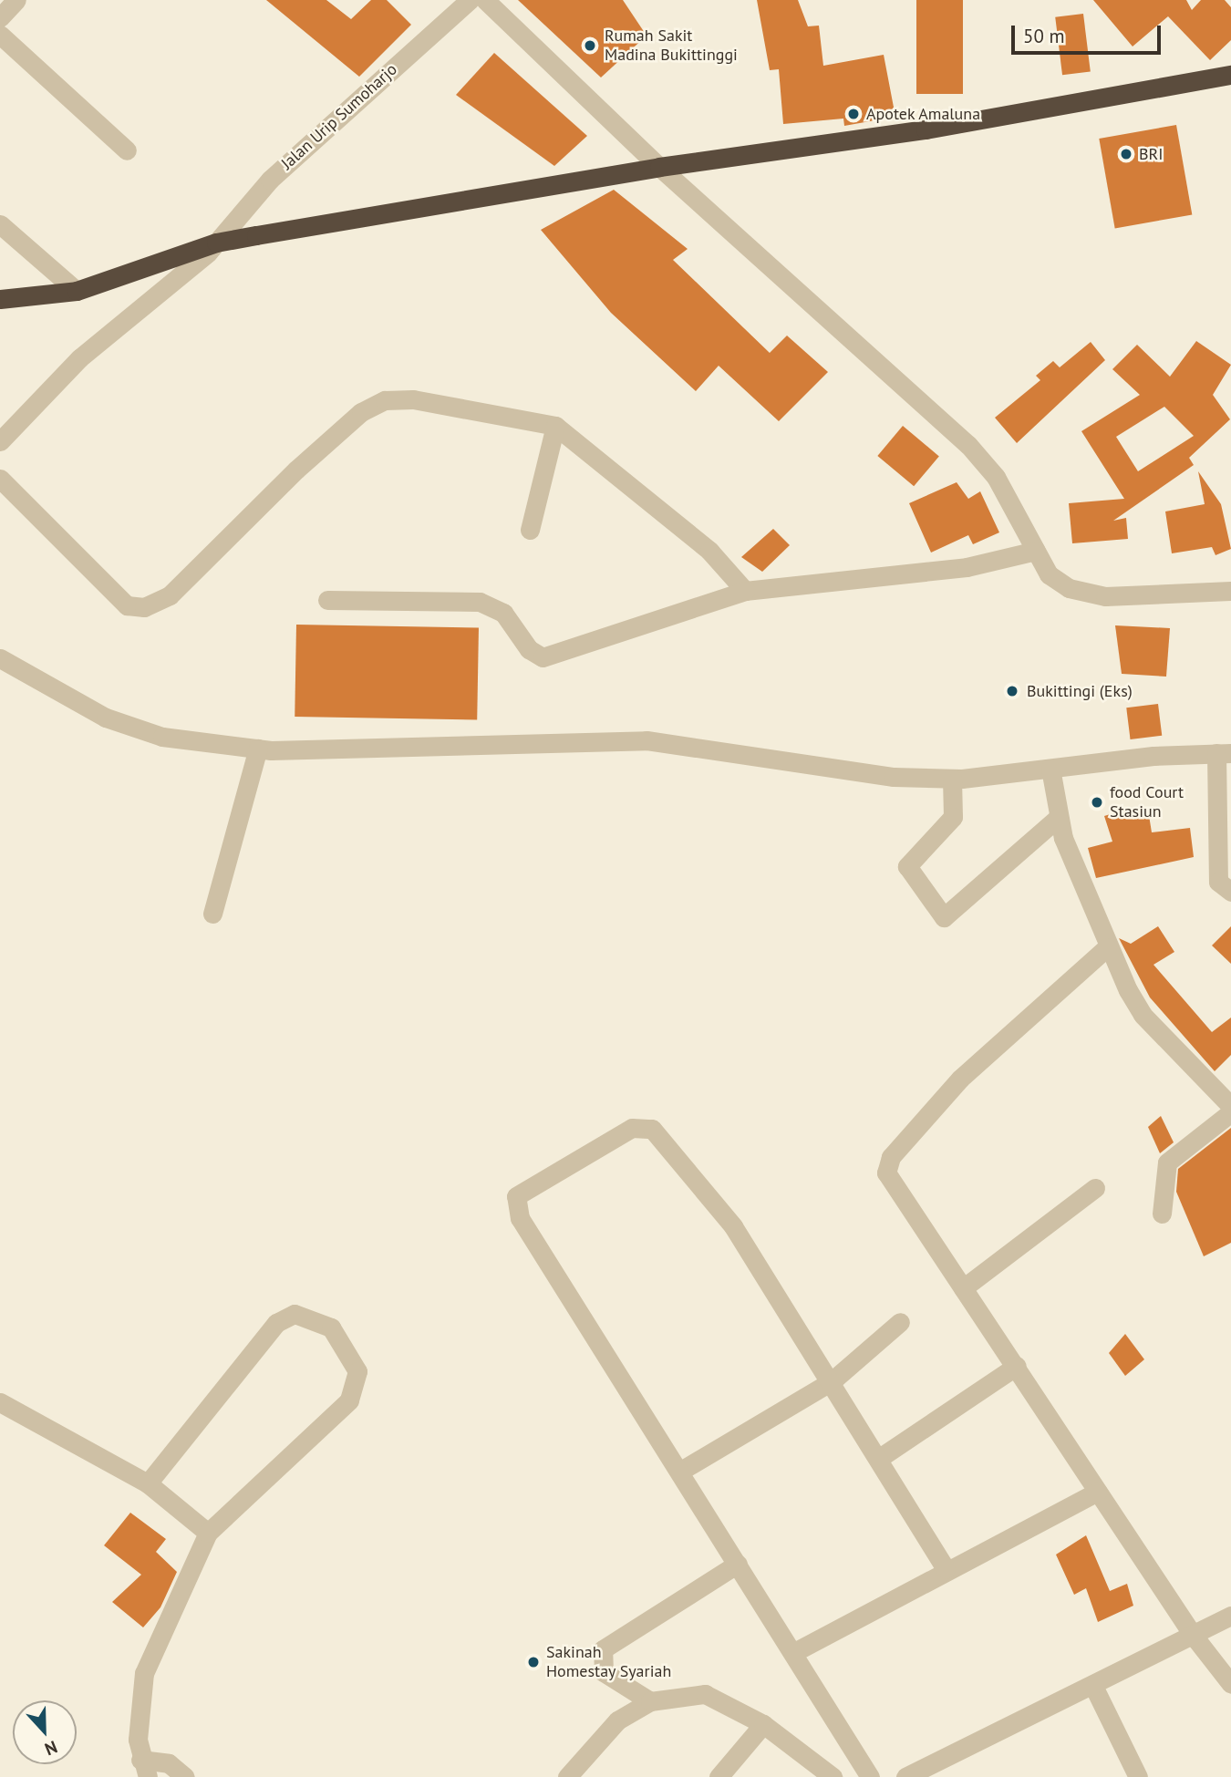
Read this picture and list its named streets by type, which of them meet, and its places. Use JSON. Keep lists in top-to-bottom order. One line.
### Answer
{"streets":{"street":["Jalan Urip Sumoharjo"]},"places":["Rumah Sakit Madina Bukittinggi","Apotek Amaluna","BRI","Bukittingi (Eks)","food Court Stasiun","Sakinah Homestay Syariah"],"scale_bar":"50 m","north":"bottom"}
